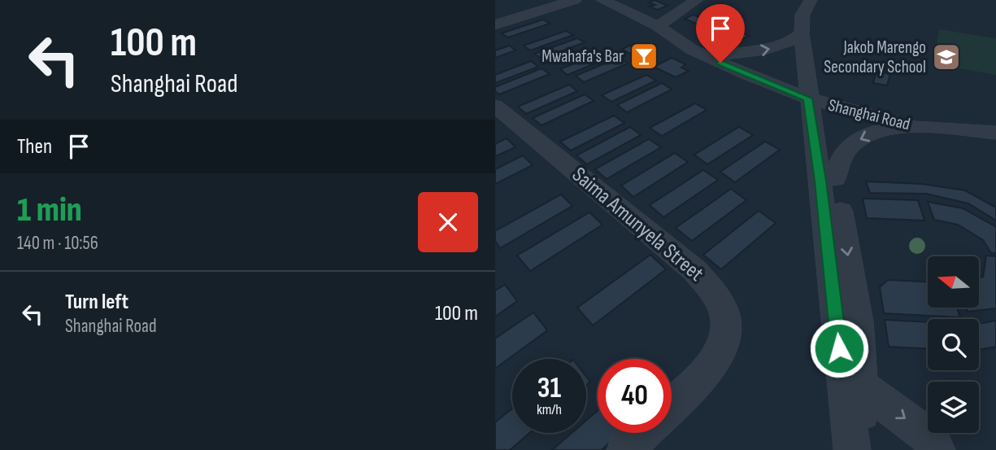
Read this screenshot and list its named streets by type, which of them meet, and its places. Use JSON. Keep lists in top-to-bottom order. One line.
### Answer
{"streets":{"street":["Shanghai Road","Saima Amunyela Street"]},"places":{"bar":["Mwahafa's Bar"],"school or university":["Jakob Marengo Secondary School"]},"north":"left","page":{"turn":["100 m","Shanghai Road"],"then":"Then","heading":["1 min","140 m · 10:56"],"list":[{"name":"Turn left","note":"Shanghai Road","value":"100 m"}],"speed":"31 km/h","limit":"40"}}
